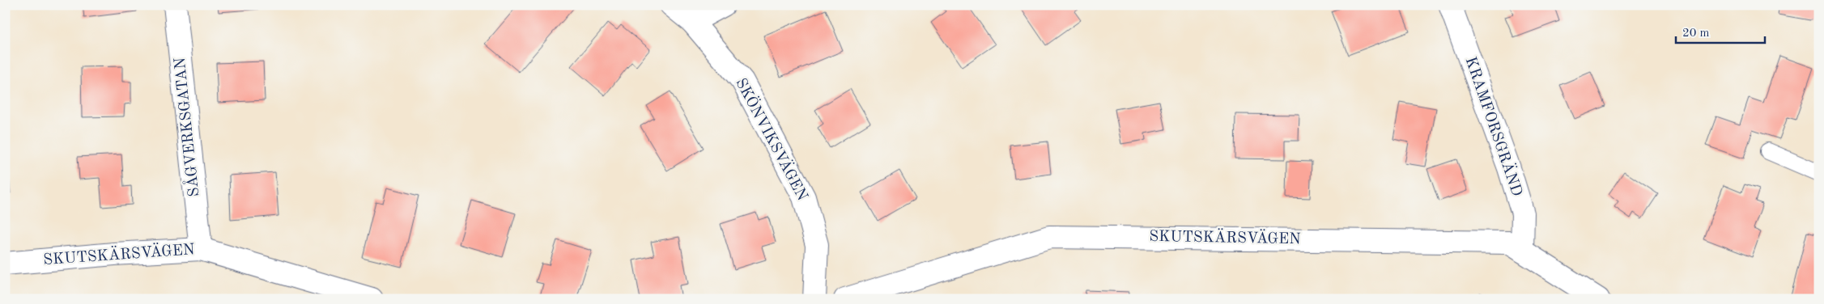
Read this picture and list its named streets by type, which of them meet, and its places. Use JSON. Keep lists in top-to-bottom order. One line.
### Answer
{"streets":{"street":["SÅGVERKSGATAN","KRAMFORSGRÄND","SKÖNVIKSVÄGEN","SKUTSKÄRSVÄGEN"]},"crossings":[["SÅGVERKSGATAN","SKUTSKÄRSVÄGEN"],["KRAMFORSGRÄND","SKUTSKÄRSVÄGEN"]],"scale_bar":"20 m"}
